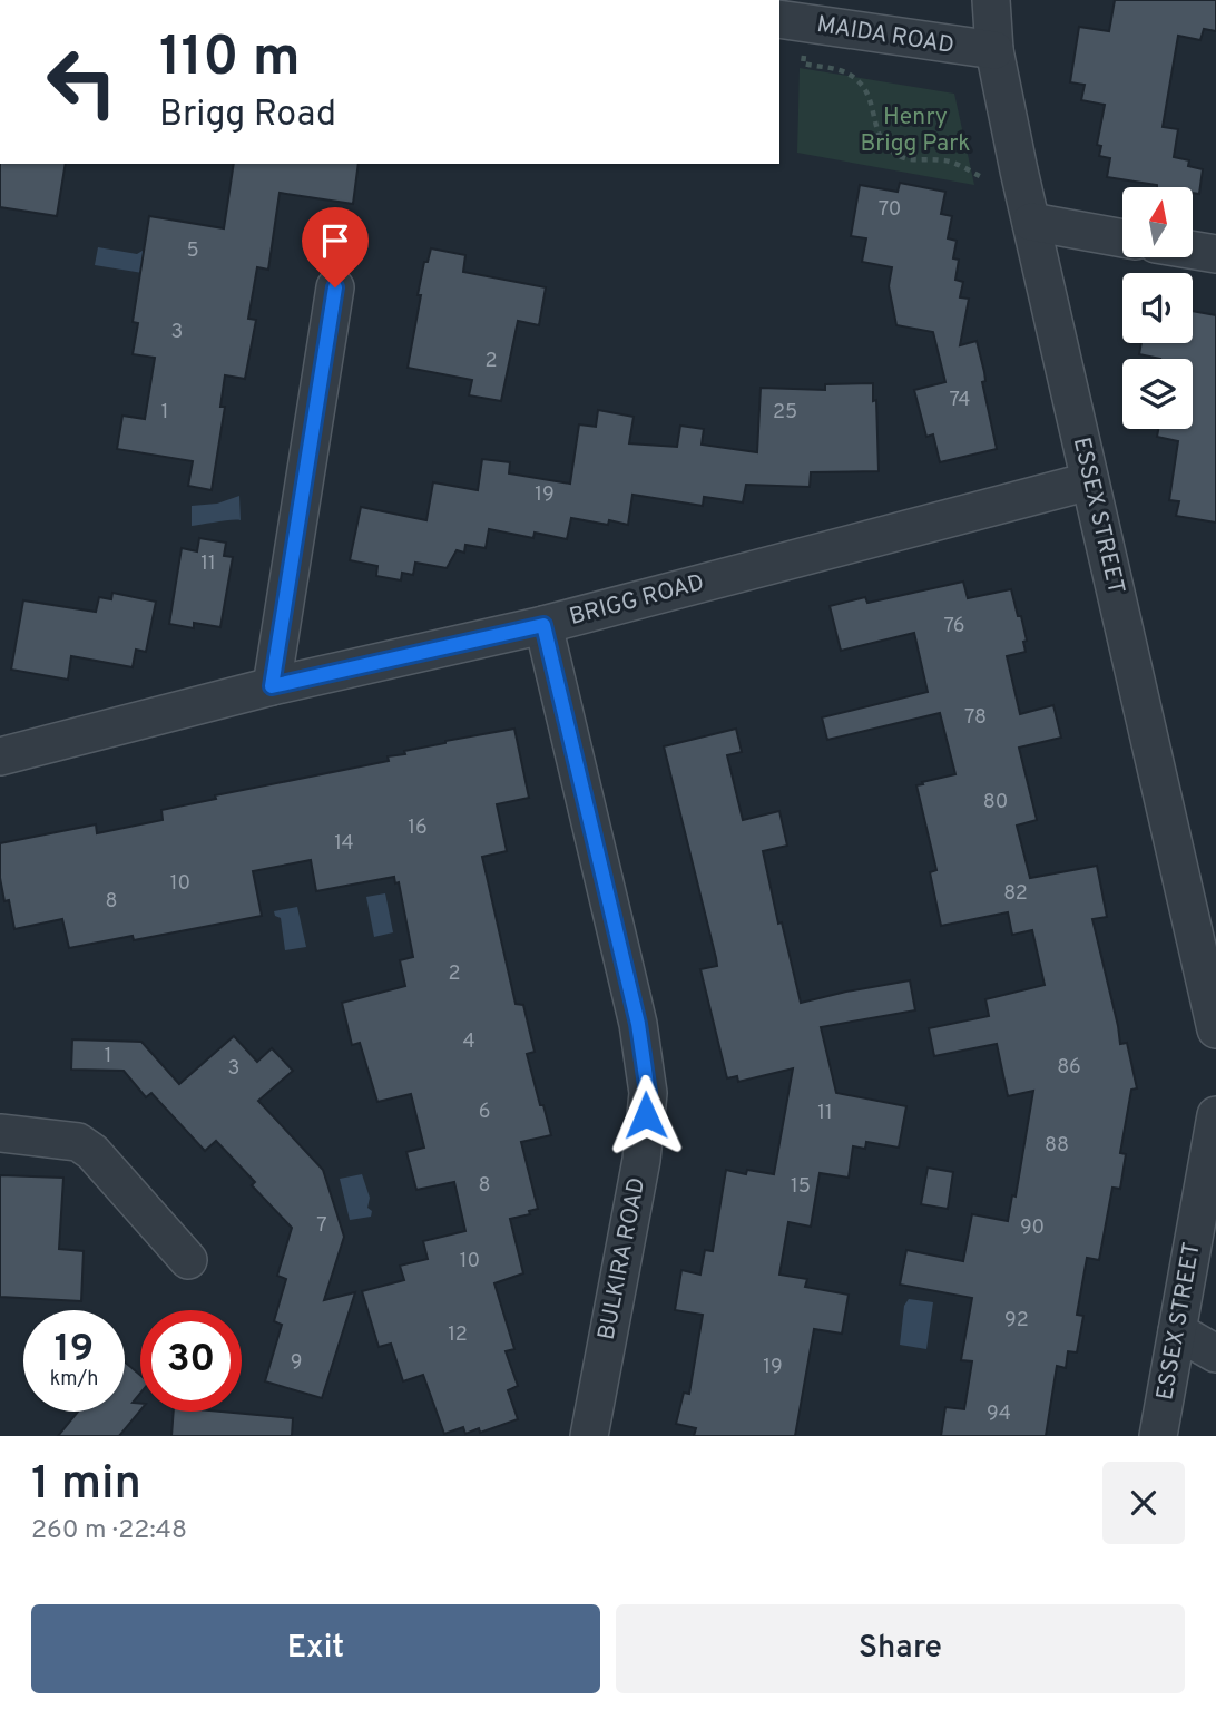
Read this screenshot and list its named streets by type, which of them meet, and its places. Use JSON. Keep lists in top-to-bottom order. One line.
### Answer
{"streets":{"street":["MAIDA ROAD","ESSEX STREET","BRIGG ROAD","BULKIRA ROAD"]},"crossings":[["MAIDA ROAD","ESSEX STREET"],["ESSEX STREET","BRIGG ROAD"],["BRIGG ROAD","BULKIRA ROAD"]],"parks":["Henry Brigg Park"],"house_numbers":["70","5","3","2","74","1","25","19","11","76","78","80","16","14","10","82","8","2","4","1","86","3","6","11","88","8","15","7","90","10","92","12","9","19","94"],"north":"top","page":{"turn":["110 m","Brigg Road"],"speed":"19 km/h","limit":"30","heading":["1 min","260 m · 22:48"],"buttons":["Exit","Share"]}}
